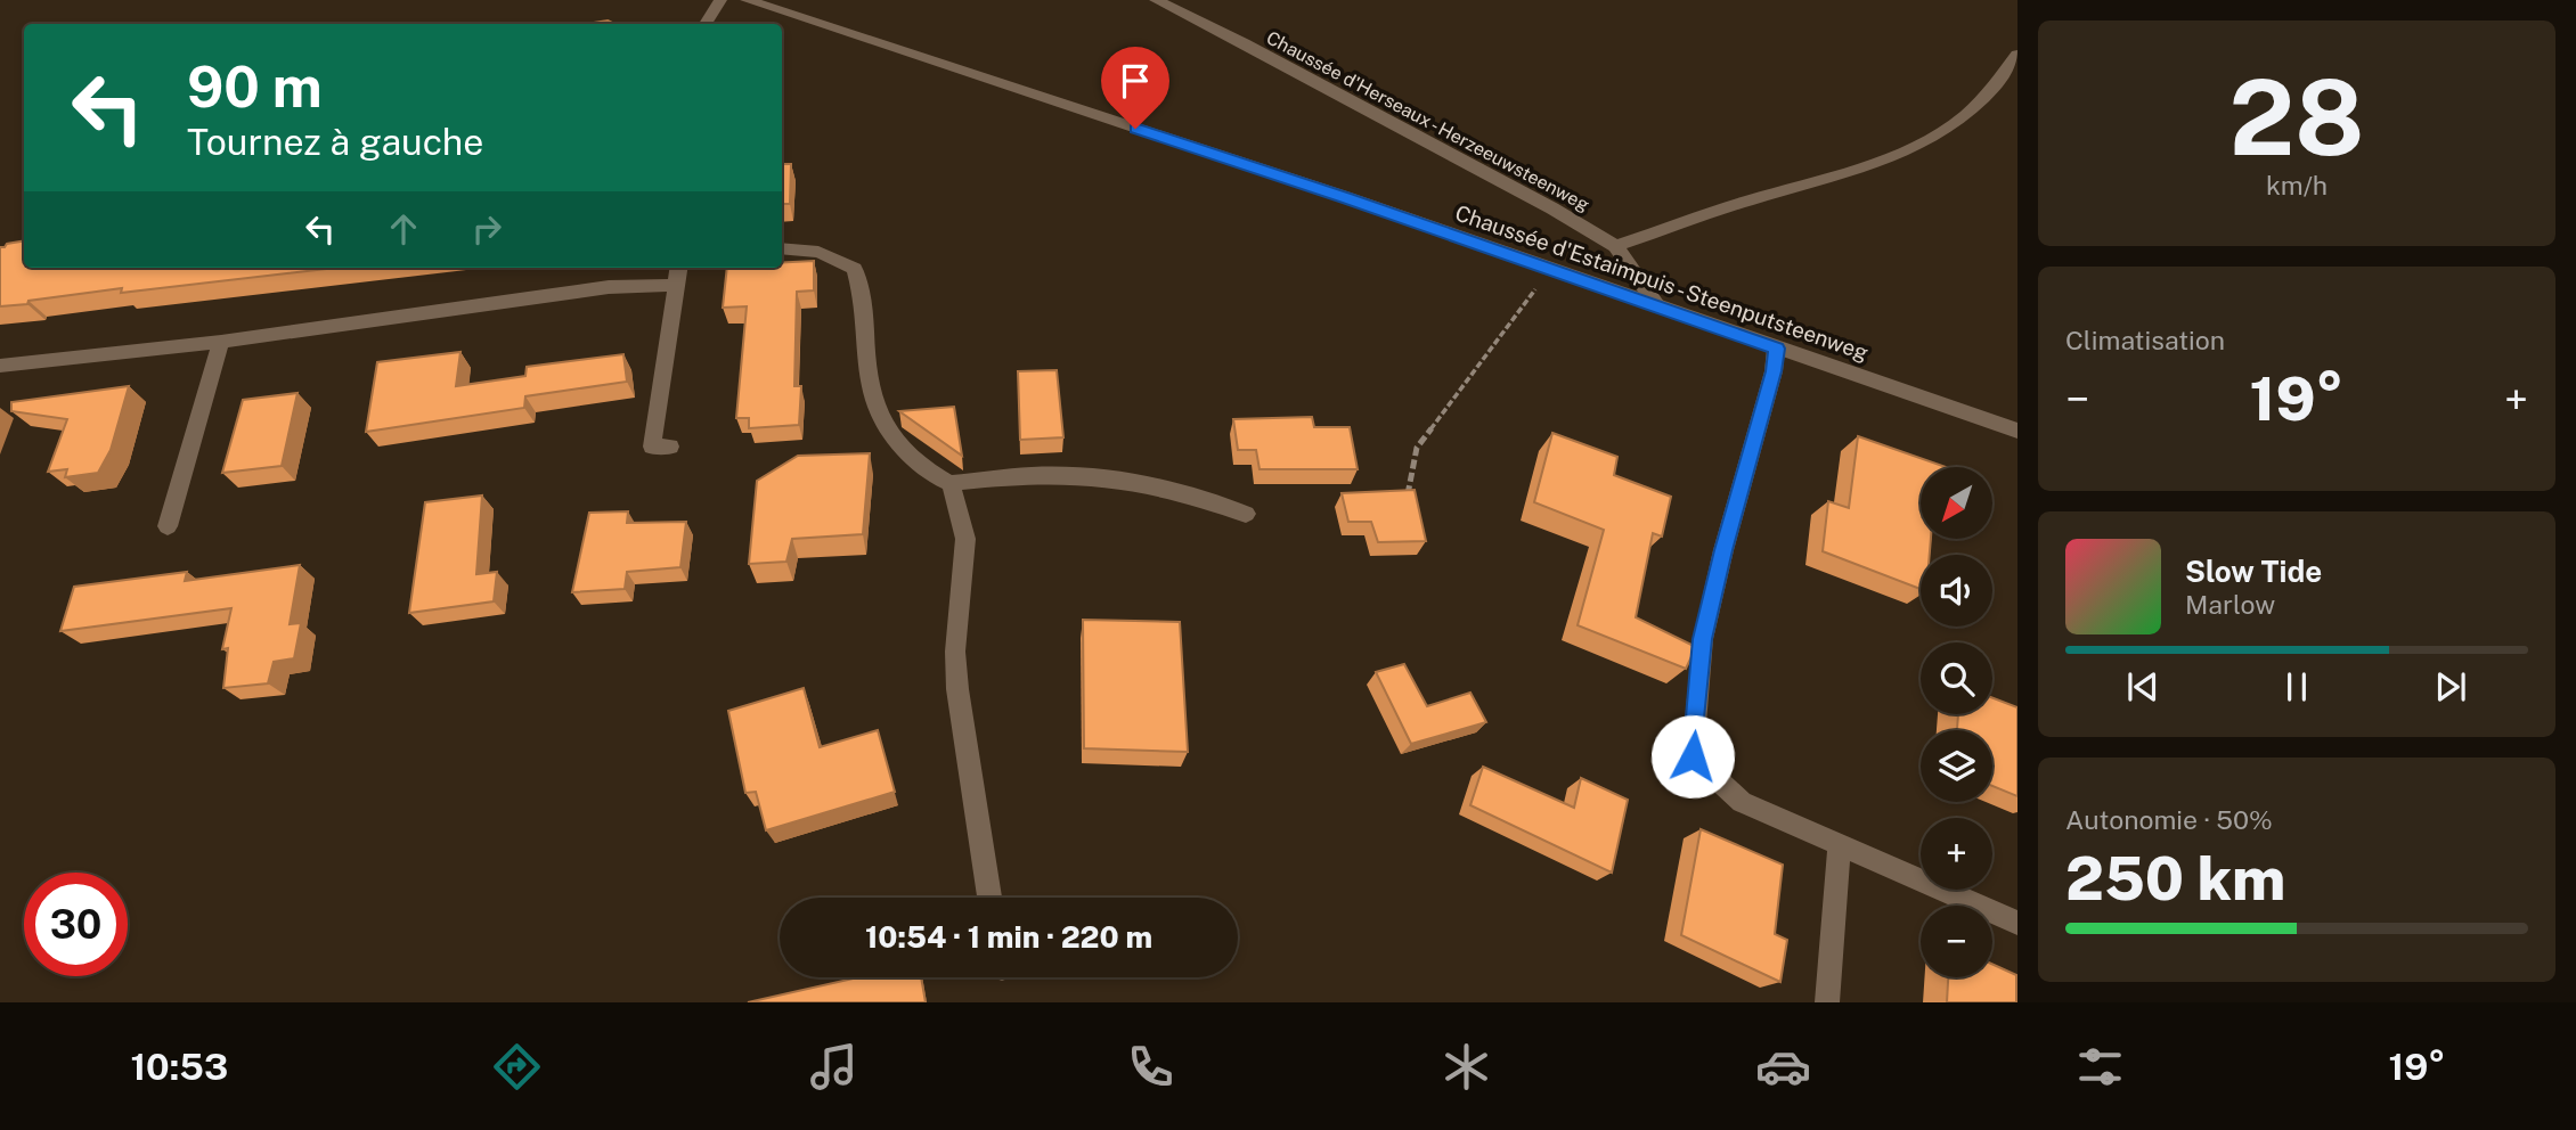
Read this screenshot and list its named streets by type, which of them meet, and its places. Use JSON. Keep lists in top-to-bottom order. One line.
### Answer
{"streets":{"street":["Chaussée d'Herseaux - Herzeeuwsteenweg","Chaussée d'Estaimpuis - Steenputsteenweg"]},"crossings":[["Chaussée d'Herseaux - Herzeeuwsteenweg","Chaussée d'Estaimpuis - Steenputsteenweg"]],"north":"bottom left","page":{"tile":[["28","km/h"],"Climatisation",["Autonomie · 50%","250 km"]],"turn":["90 m","Tournez à gauche"],"heat":["−","19°","+"],"map_buttons":["+","−"],"song":["Slow Tide","Marlow"],"limit":"30","trip":"10:54 · 1 min · 220 m","tabs":["10:53","19°"]}}
